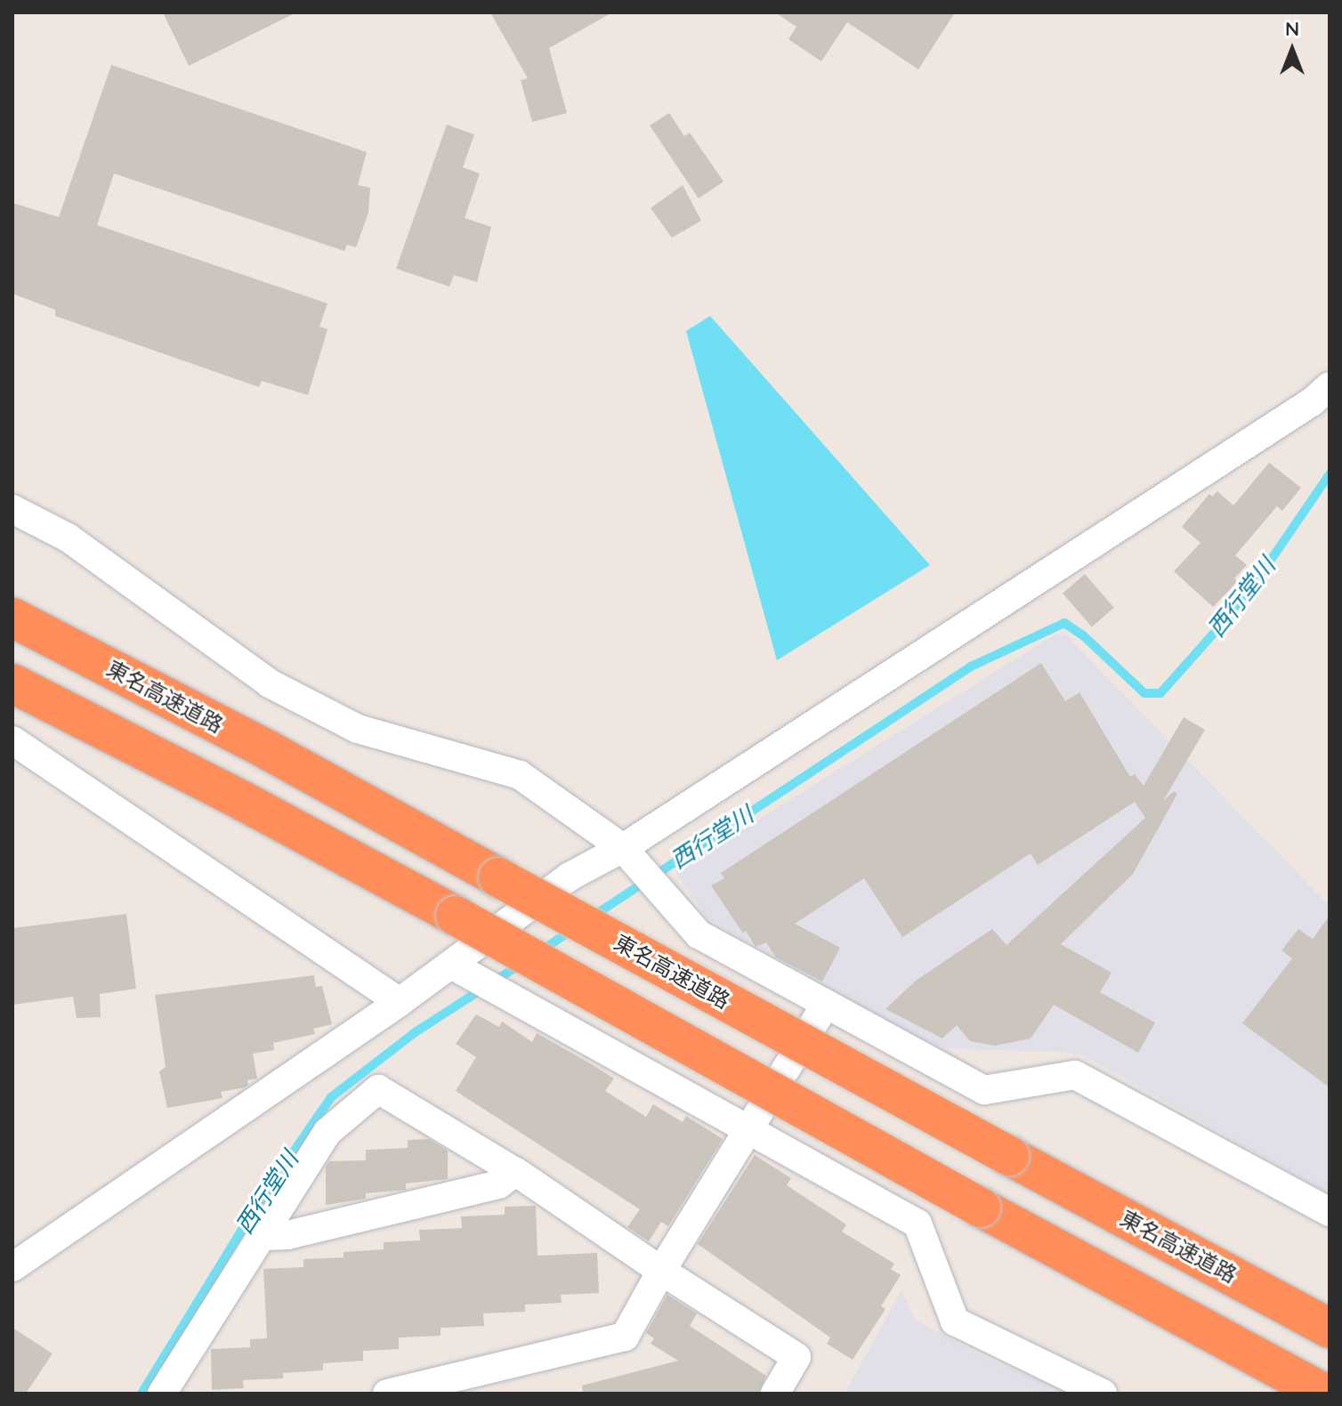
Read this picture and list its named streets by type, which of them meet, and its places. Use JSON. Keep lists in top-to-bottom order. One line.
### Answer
{"streets":{"highway":["東名高速道路"]},"water":["西行堂川"],"north":"top"}
